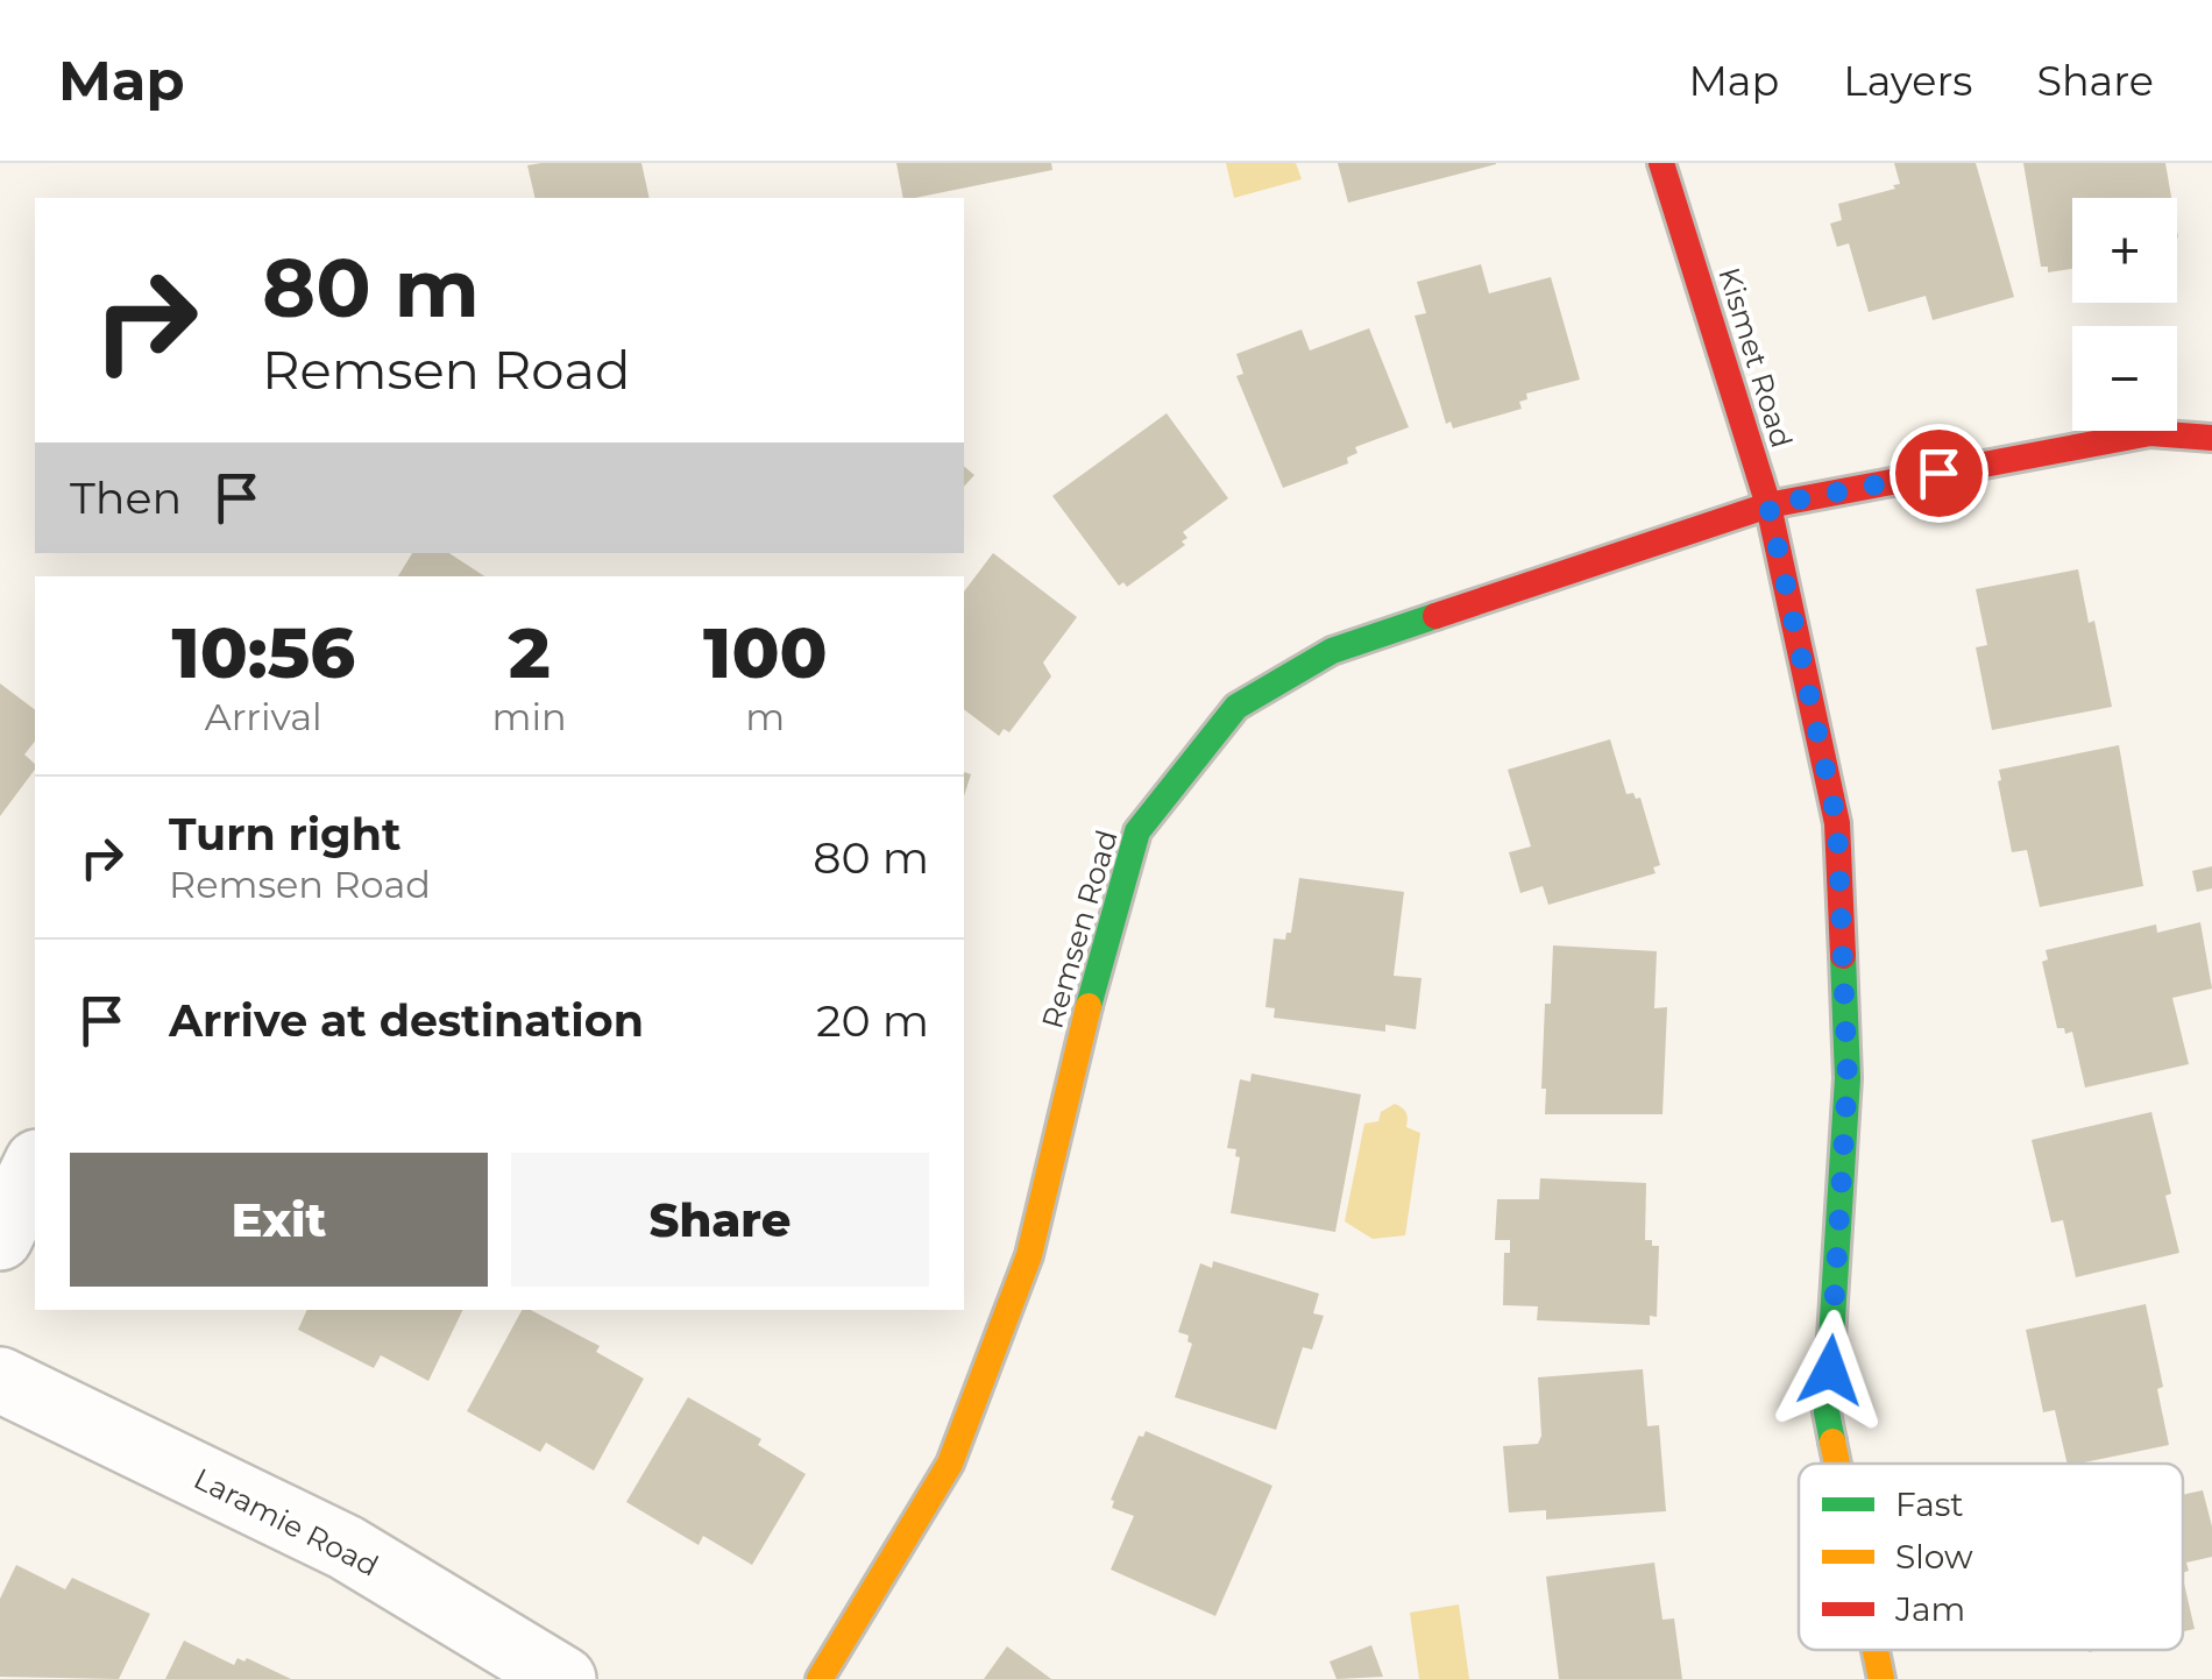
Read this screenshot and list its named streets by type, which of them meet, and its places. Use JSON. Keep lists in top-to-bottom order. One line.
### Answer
{"streets":{"street":["Kismet Road","Remsen Road","Laramie Road"]},"crossings":[["Kismet Road","Remsen Road"]],"legend":["Fast","Slow","Jam"],"page":{"header":"Map","nav":["Map","Layers","Share"],"map_buttons":["+","−"],"turn":["80 m","Remsen Road"],"then":"Then","eta":["10:56","Arrival","2","min","100","m"],"list":[{"name":"Turn right","note":"Remsen Road","value":"80 m"},{"name":"Arrive at destination","value":"20 m"}],"buttons":["Exit","Share"]}}
